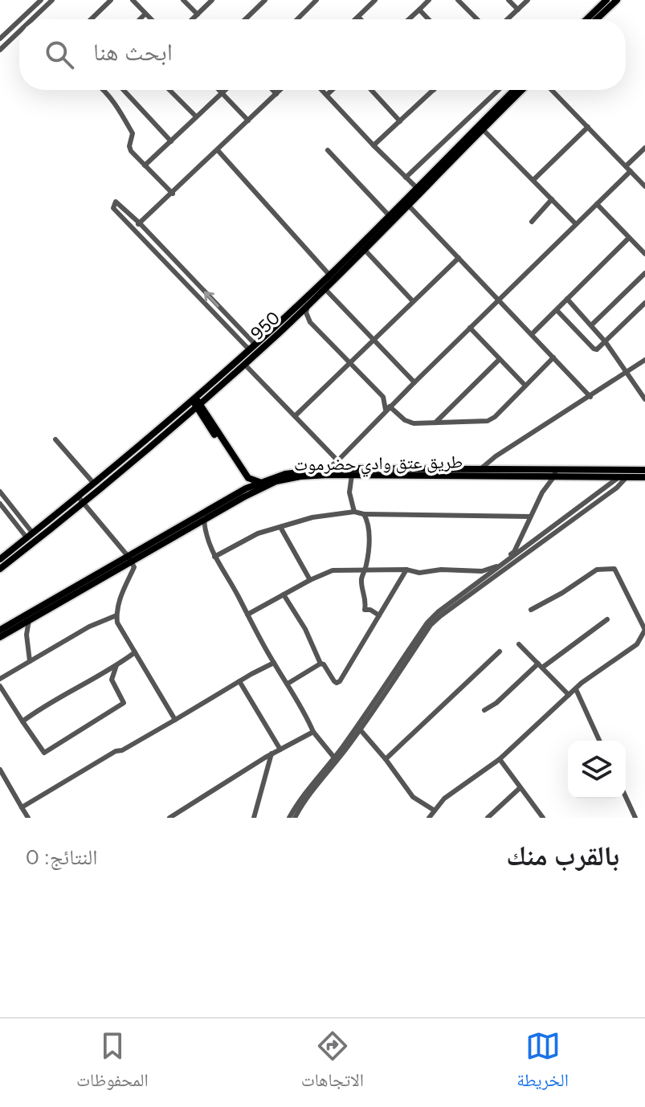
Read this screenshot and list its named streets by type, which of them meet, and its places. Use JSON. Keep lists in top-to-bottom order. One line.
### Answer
{"streets":{"main road":["950","طريق عتق وادي حضرموت"]},"page":{"search":"ابحث هنا","heading":["بالقرب منك","النتائج: 0"],"nav":["الخريطة","الاتجاهات","المحفوظات"]}}
